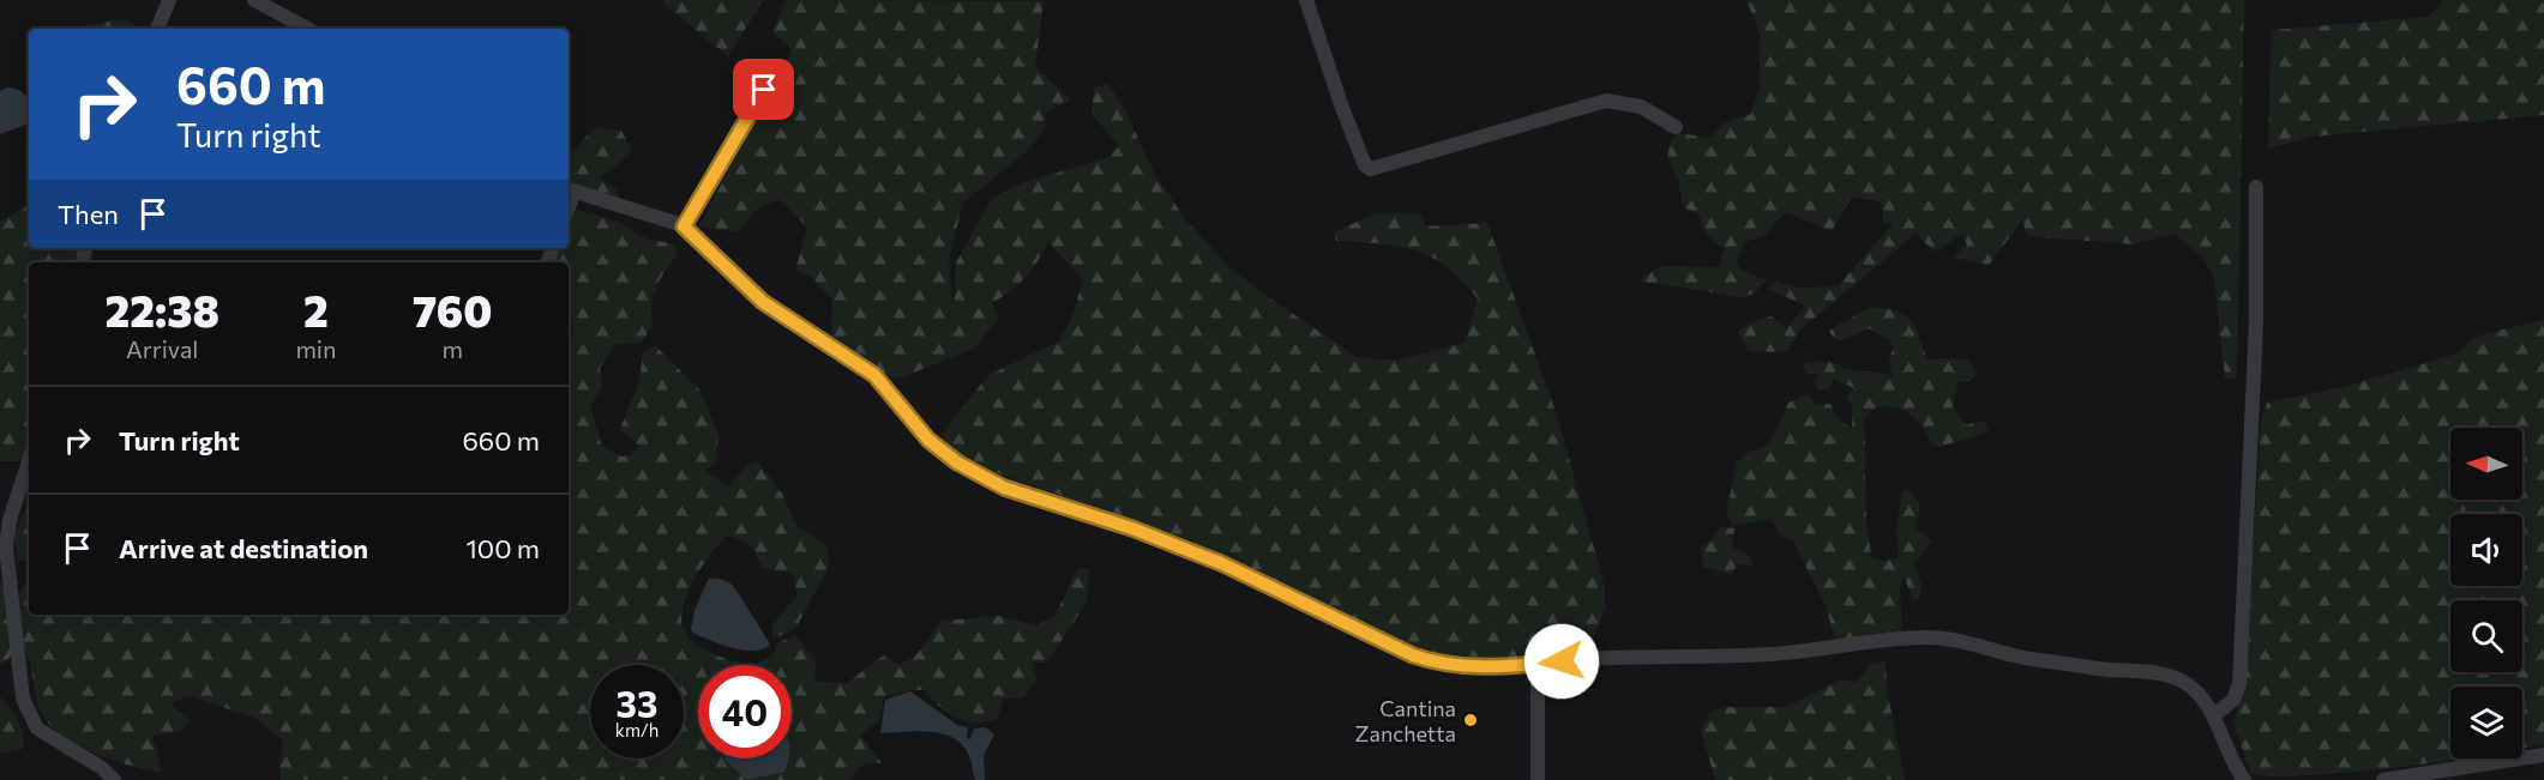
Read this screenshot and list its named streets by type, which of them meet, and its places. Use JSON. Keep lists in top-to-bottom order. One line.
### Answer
{"places":["Cantina Zanchetta"],"north":"left","page":{"turn":["660 m","Turn right"],"then":"Then","eta":["22:38","Arrival","2","min","760","m"],"list":[{"name":"Turn right","value":"660 m"},{"name":"Arrive at destination","value":"100 m"}],"speed":"33 km/h","limit":"40"}}
